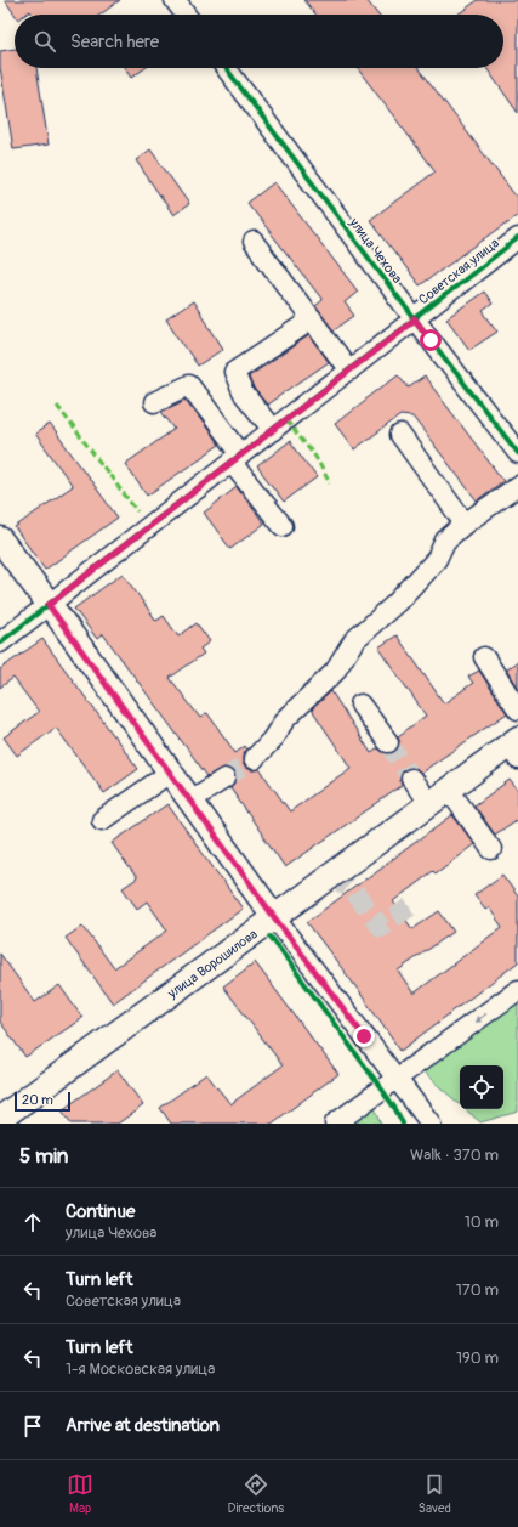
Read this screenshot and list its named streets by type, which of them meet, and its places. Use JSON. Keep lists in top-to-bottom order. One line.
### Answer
{"streets":{"main road":["улица Ворошилова"],"street":["улица Чехова","Советская улица"]},"crossings":[["улица Чехова","Советская улица"]],"scale_bar":"20 m","page":{"search":"Search here","scale":"20 m","heading":["5 min","Walk · 370 m"],"list":[["Continue","улица Чехова","10 m"],["Turn left","Советская улица","170 m"],["Turn left","1-я Московская улица","190 m"],"Arrive at destination"],"nav":["Map","Directions","Saved"]}}
